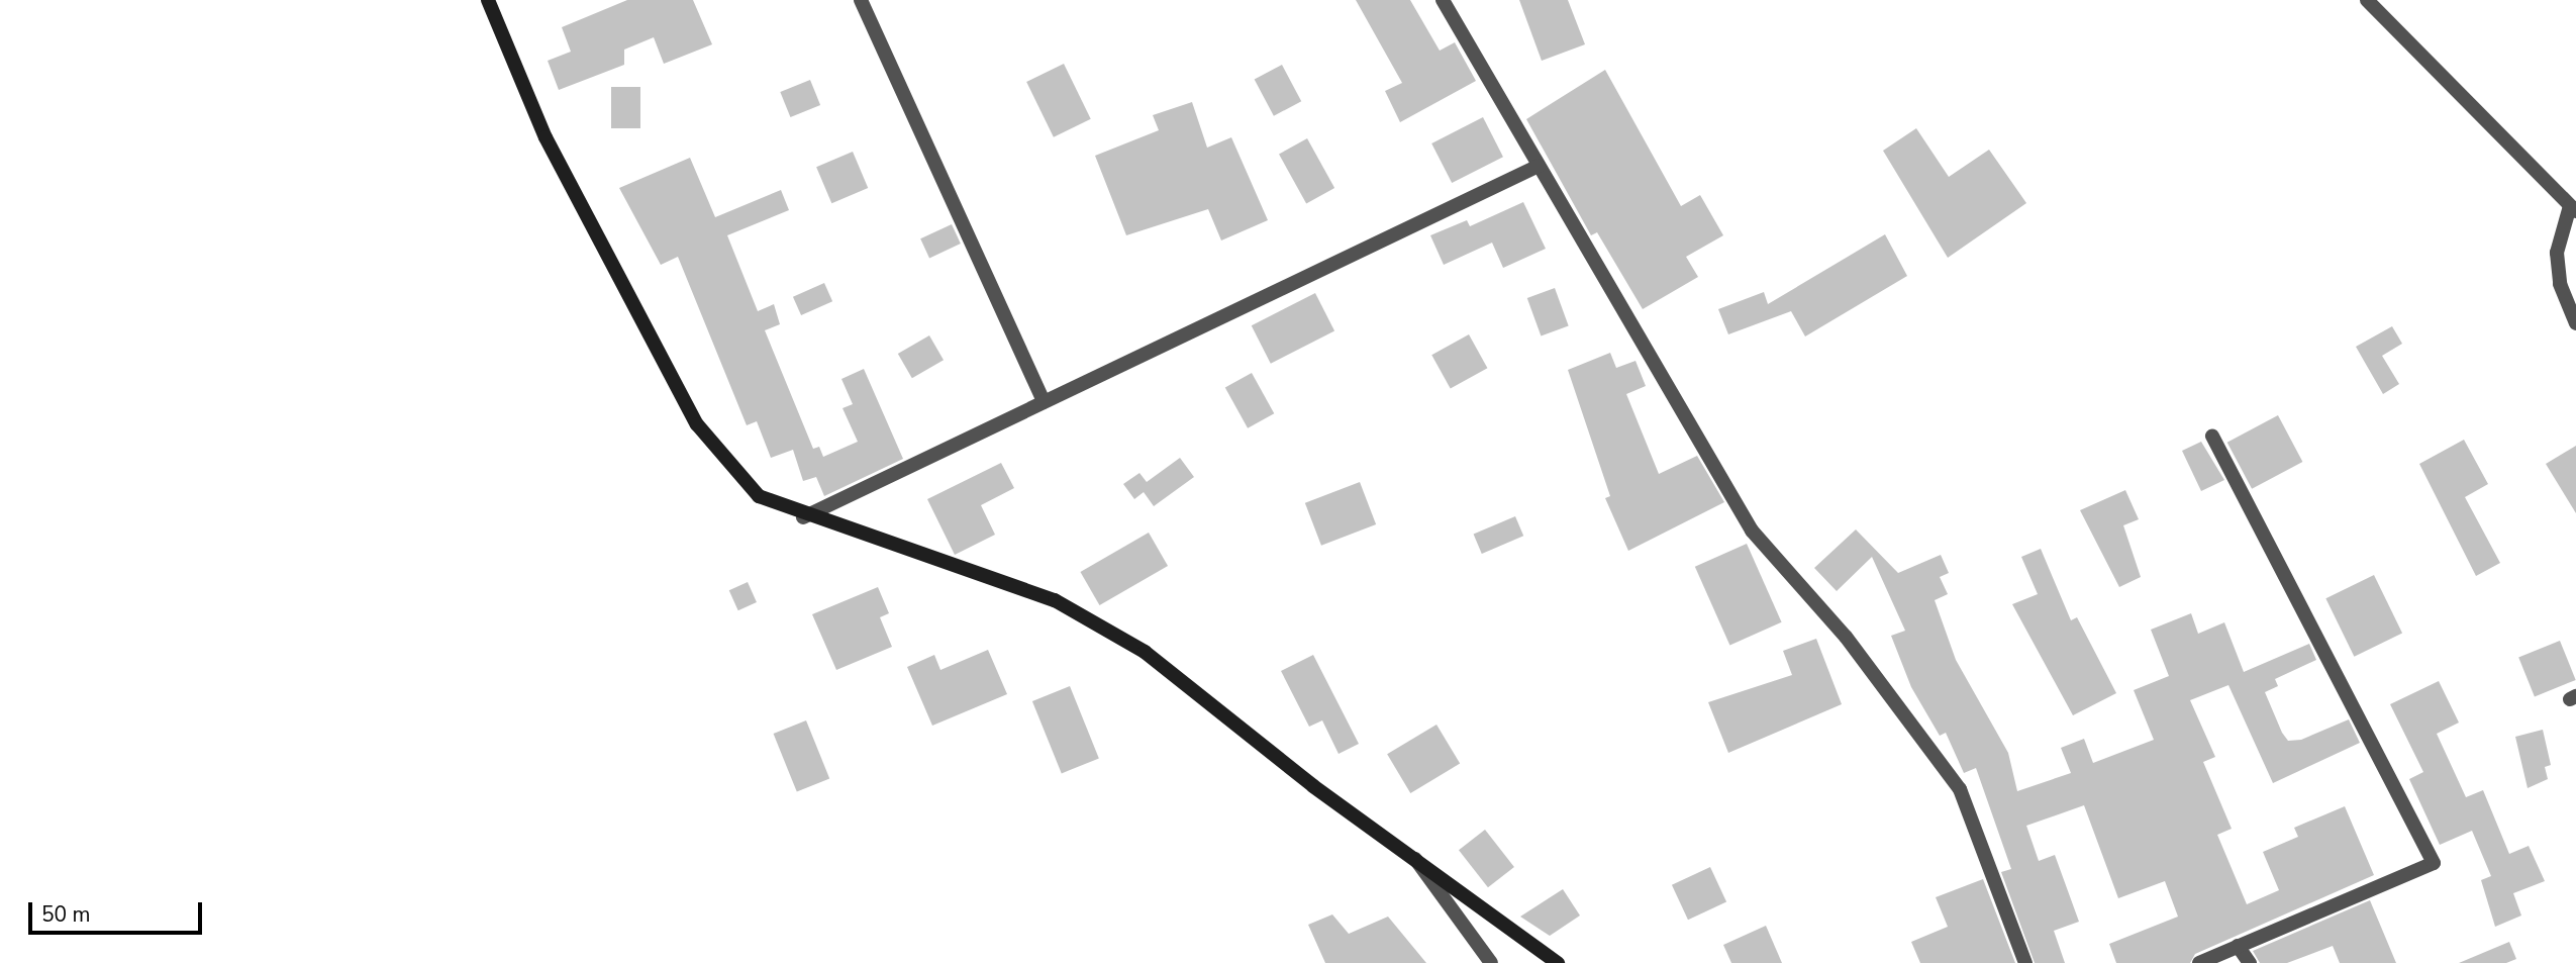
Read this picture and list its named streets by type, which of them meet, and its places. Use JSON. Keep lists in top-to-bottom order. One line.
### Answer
{"scale_bar":"50 m"}
